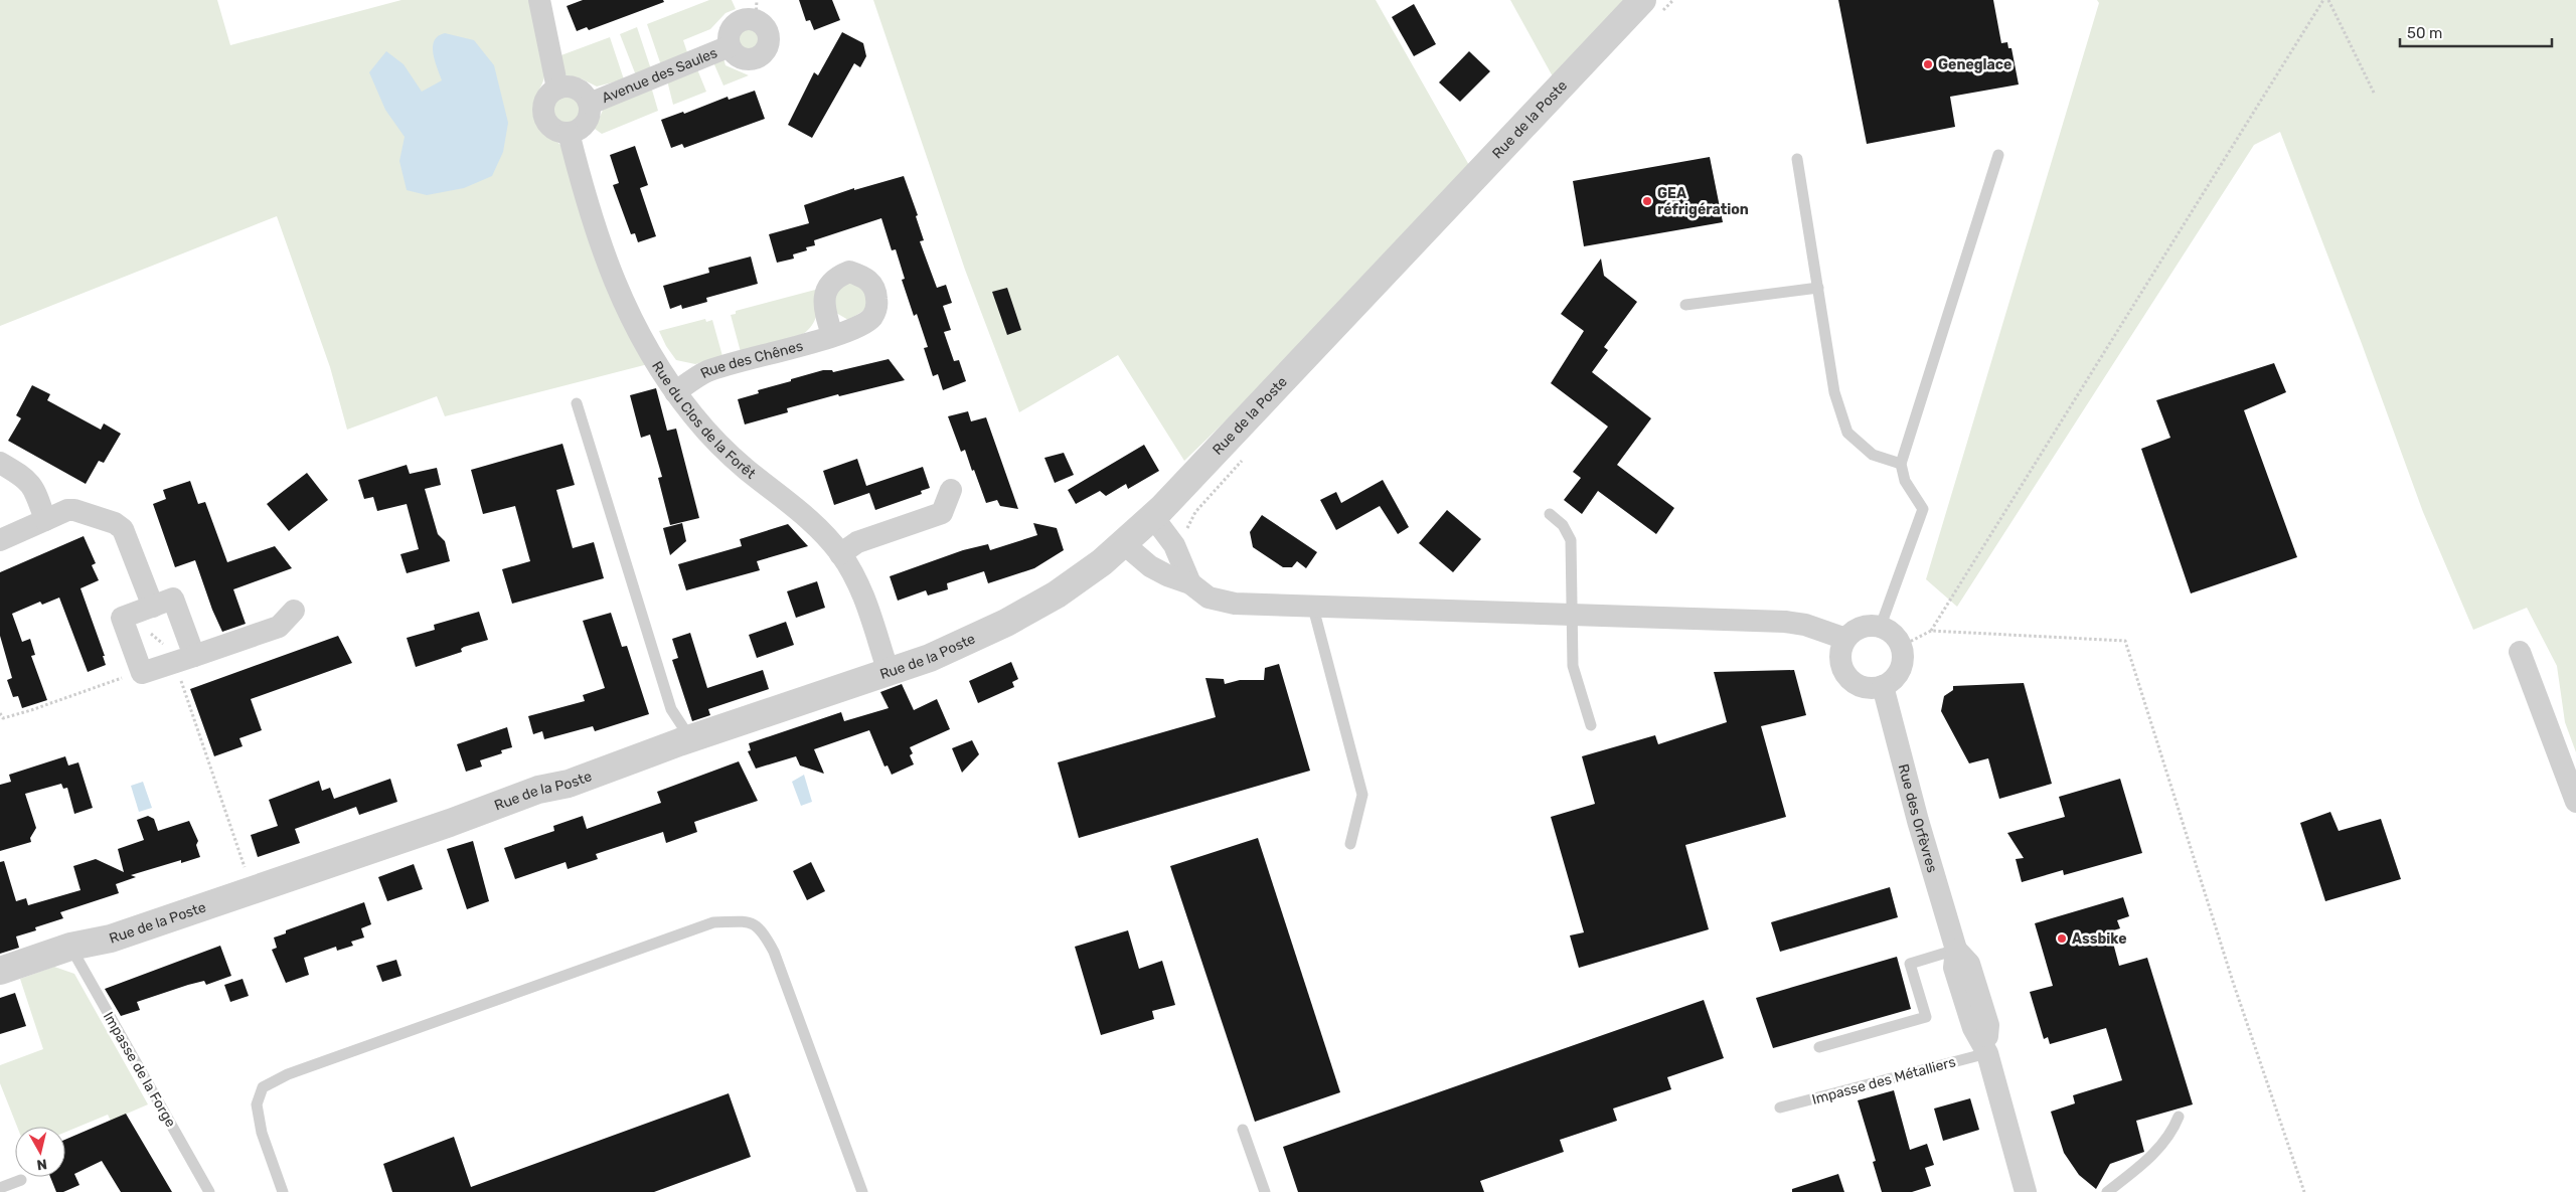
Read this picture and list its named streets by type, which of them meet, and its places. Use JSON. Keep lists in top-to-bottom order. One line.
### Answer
{"streets":{"street":["Avenue des Saules","Rue de la Poste","Rue des Chênes","Rue du Clos de la Forêt","Rue des Orfèvres"],"lane":["Impasse de la Forge","Impasse des Métalliers"]},"crossings":[["Avenue des Saules","Rue du Clos de la Forêt"],["Rue de la Poste","Rue du Clos de la Forêt"],["Rue de la Poste","Impasse de la Forge"],["Rue des Chênes","Rue du Clos de la Forêt"],["Rue des Orfèvres","Impasse des Métalliers"]],"places":["Geneglace","GEA réfrigération","Assbike"],"scale_bar":"50 m","north":"bottom"}
